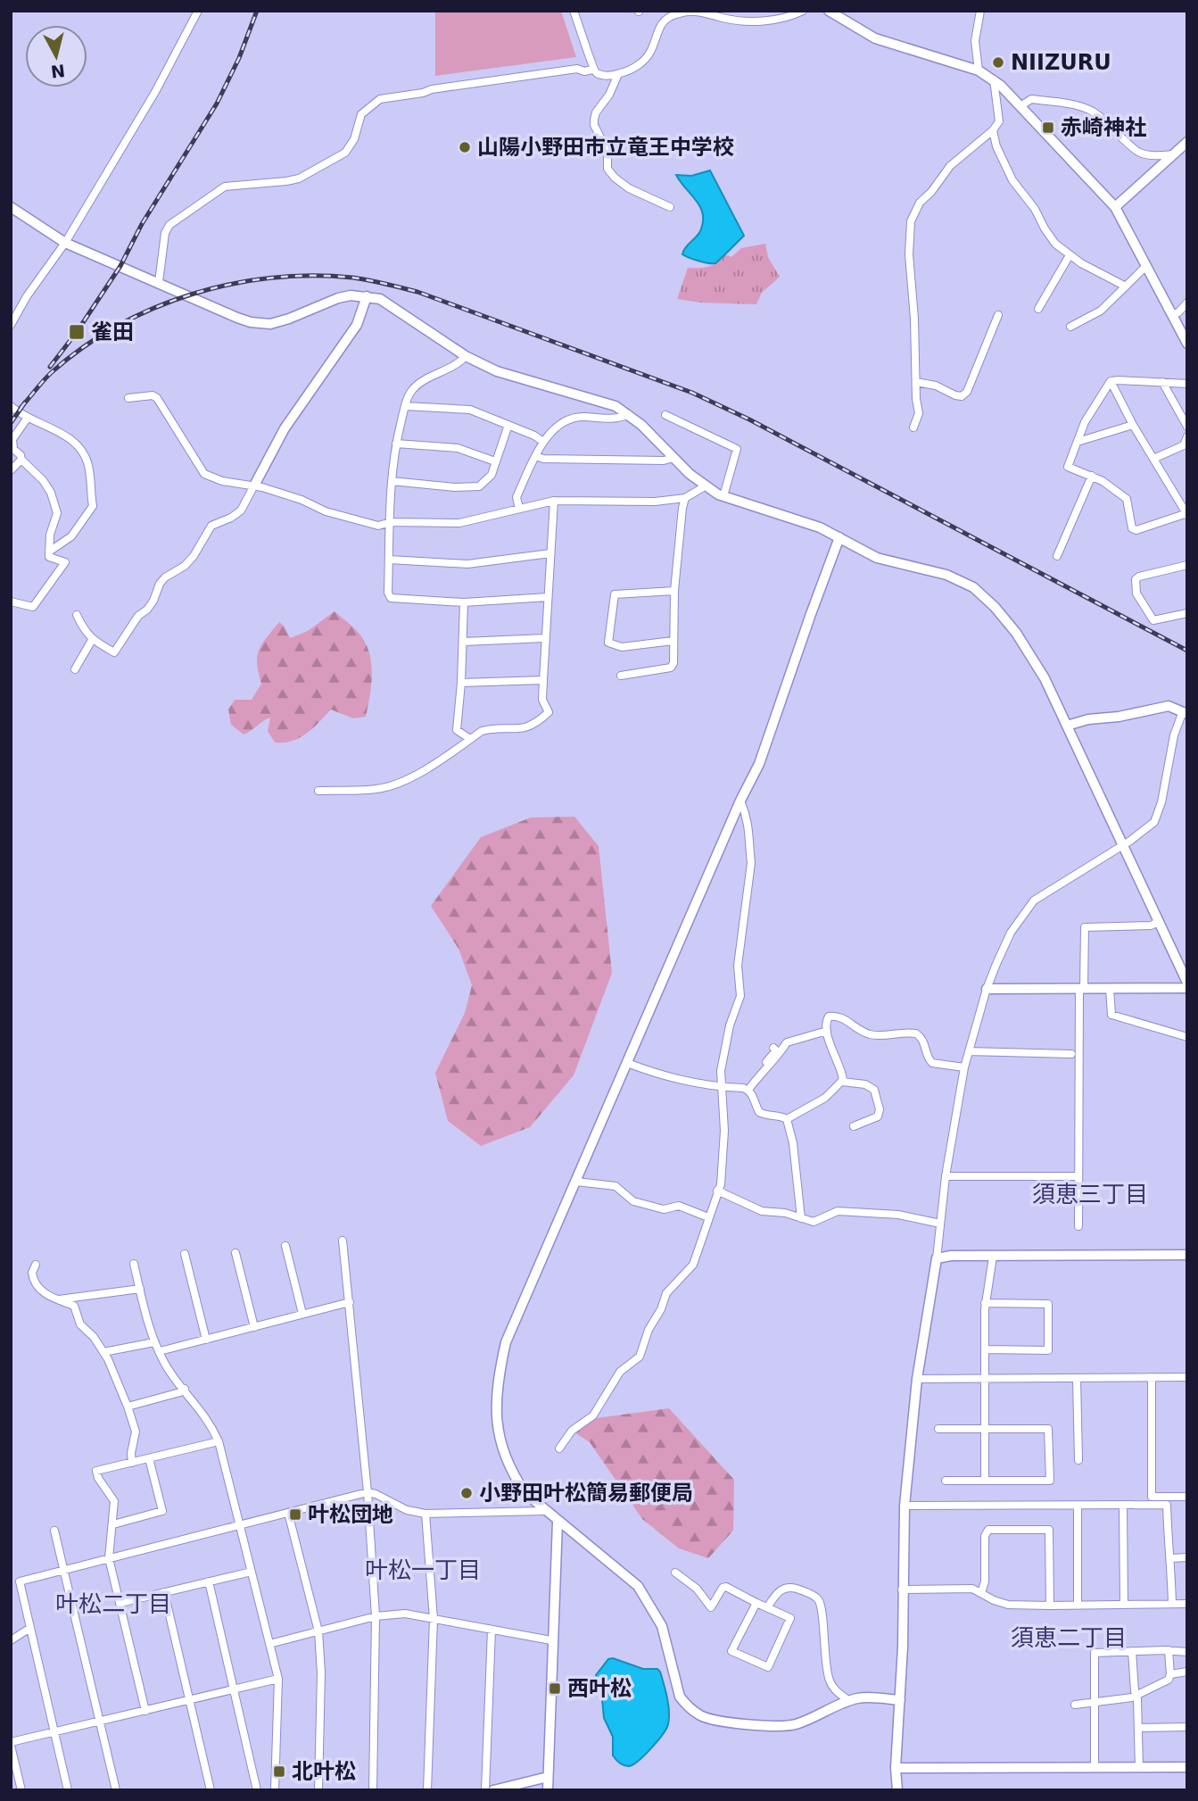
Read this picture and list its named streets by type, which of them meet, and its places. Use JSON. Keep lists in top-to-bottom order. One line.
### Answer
{"districts":["須恵三丁目","叶松一丁目","叶松二丁目","須恵二丁目"],"places":{"other":["NIIZURU","山陽小野田市立竜王中学校","小野田叶松簡易郵便局"],"transit":["赤崎神社","雀田","叶松団地","西叶松","北叶松"]},"north":"bottom"}
